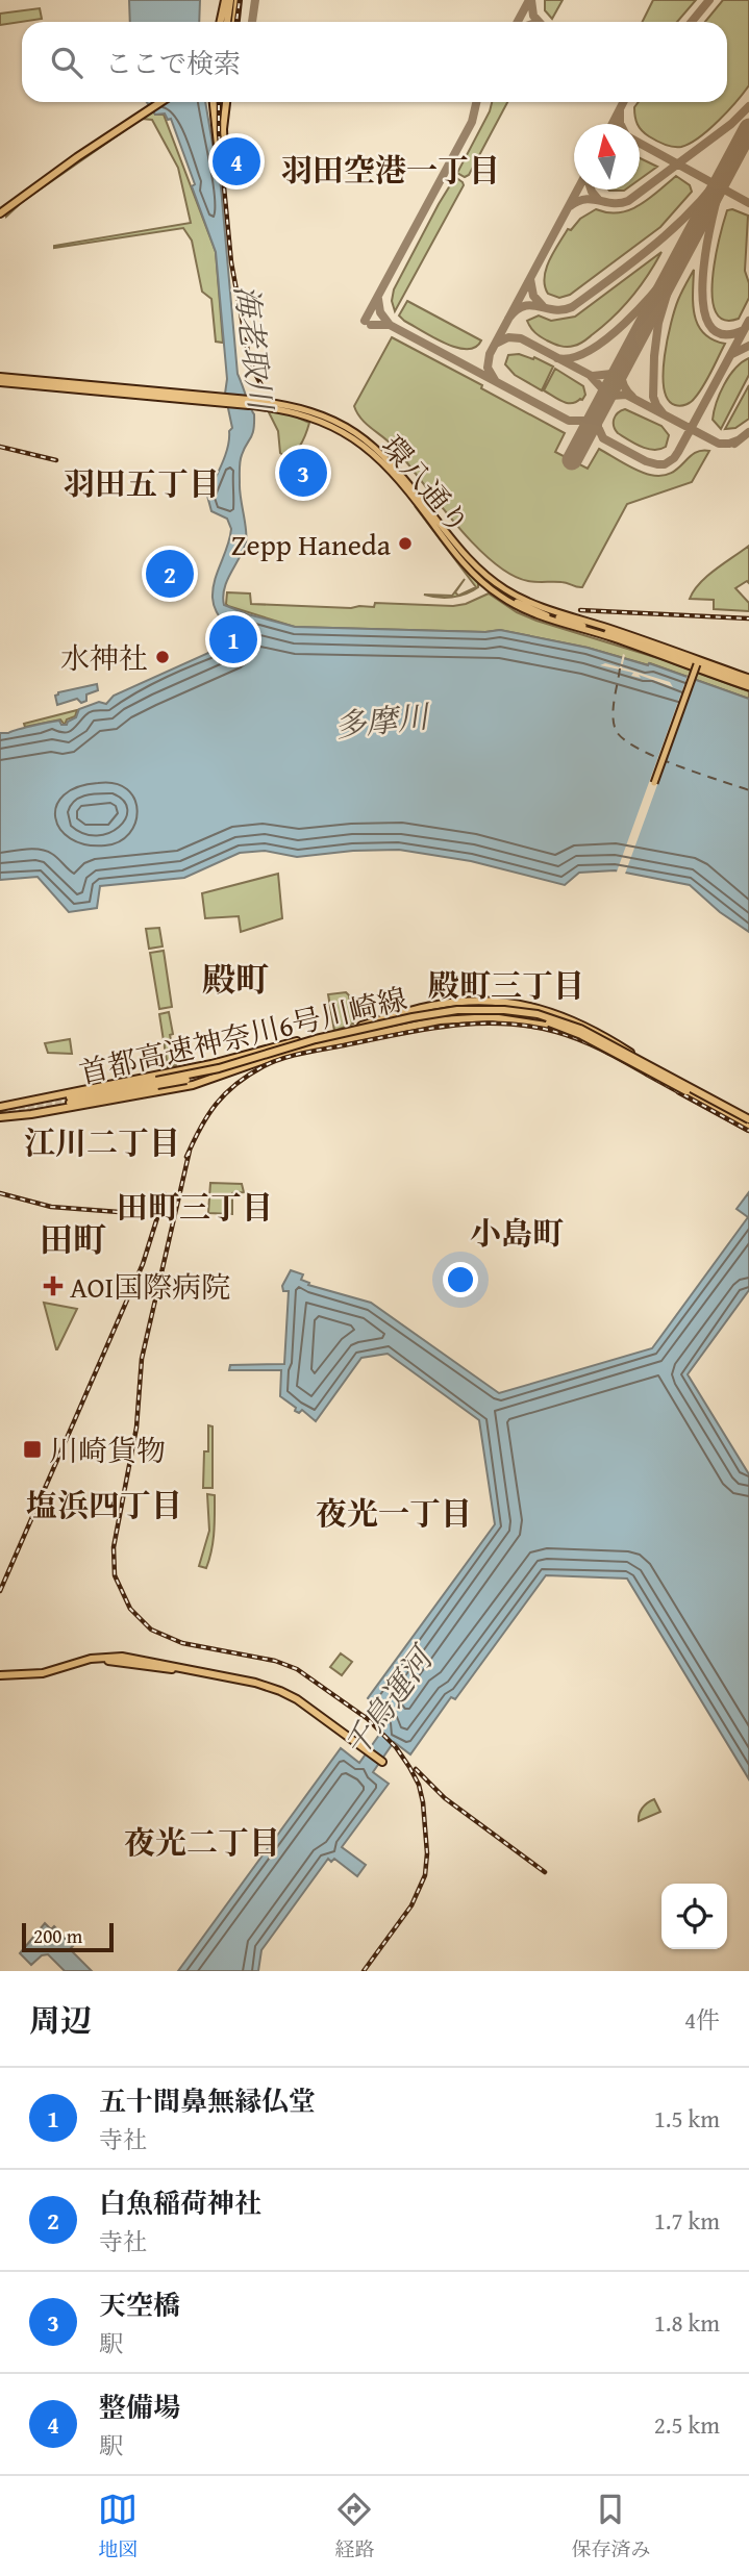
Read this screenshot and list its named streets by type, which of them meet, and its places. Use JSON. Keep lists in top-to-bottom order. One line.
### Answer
{"streets":{"highway":["環八通り","首都高速神奈川6号川崎線"]},"districts":["羽田空港一丁目","羽田五丁目","殿町","殿町三丁目","江川二丁目","田町三丁目","小島町","田町","塩浜四丁目","夜光一丁目","夜光二丁目"],"water":["海老取川","多摩川","千鳥運河"],"places":{"other":["Zepp Haneda","水神社"],"health":["AOI国際病院"],"transit":["川崎貨物"]},"scale_bar":"200 m","north":"top","page":{"search":"ここで検索","pins":["4","3","2","1"],"scale":"200 m","heading":["周辺","4件"],"list":[{"mark":"1","name":"五十間鼻無縁仏堂","note":"寺社","value":"1.5 km"},{"mark":"2","name":"白魚稲荷神社","note":"寺社","value":"1.7 km"},{"mark":"3","name":"天空橋","note":"駅","value":"1.8 km"},{"mark":"4","name":"整備場","note":"駅","value":"2.5 km"}],"nav":["地図","経路","保存済み"]}}
